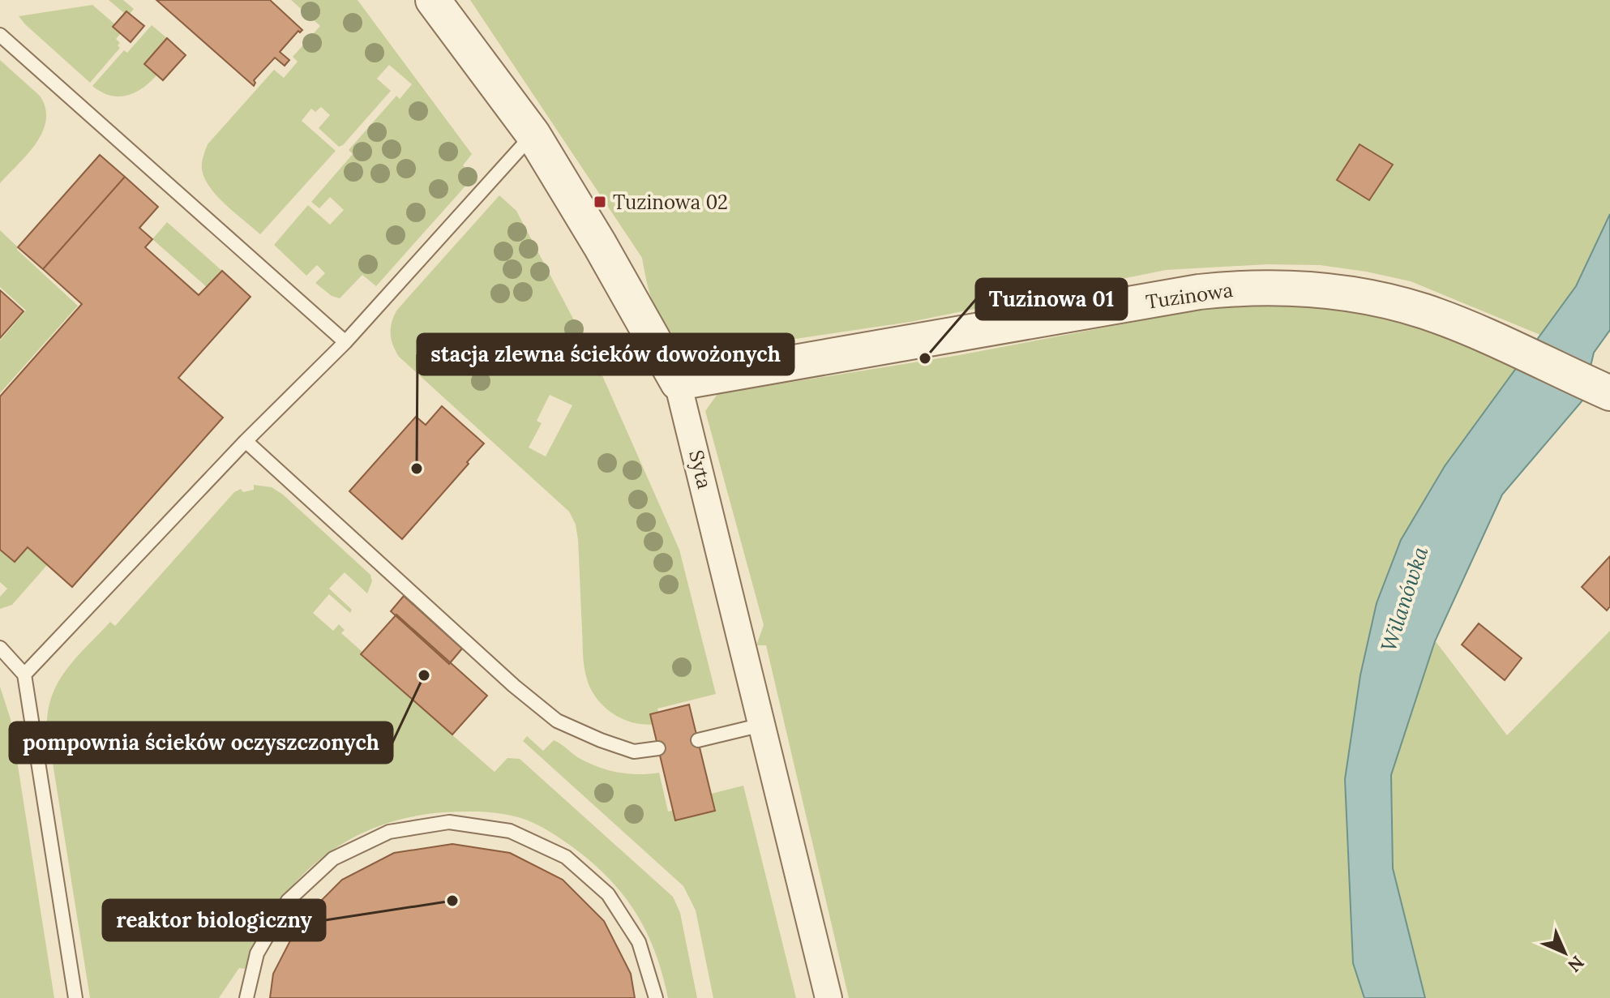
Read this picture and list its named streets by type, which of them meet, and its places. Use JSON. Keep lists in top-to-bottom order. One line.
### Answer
{"streets":{"street":["Tuzinowa","Syta"]},"crossings":[["Tuzinowa","Syta"]],"water":["Wilanówka"],"places":{"transit":["Tuzinowa 02"],"other":["Tuzinowa 01","stacja zlewna ścieków dowożonych","pompownia ścieków oczyszczonych","reaktor biologiczny"]},"north":"bottom right"}
